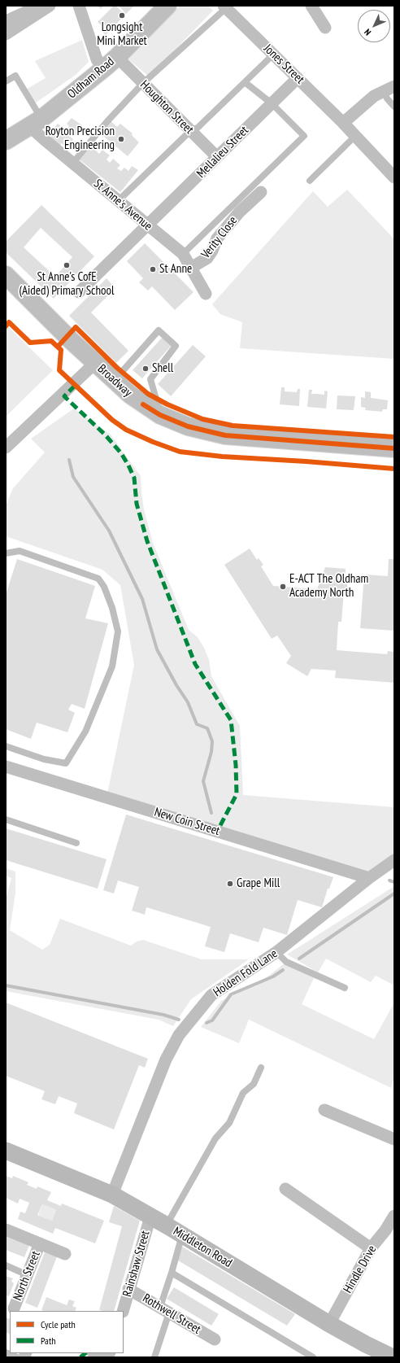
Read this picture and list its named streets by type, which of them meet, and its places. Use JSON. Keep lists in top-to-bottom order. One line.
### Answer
{"streets":{"main road":["Oldham Road","Broadway","Middleton Road"],"street":["Jones Street","Houghton Street","Mellalieu Street","St Anne's Avenue","Verity Close","New Coin Street","Holden Fold Lane","Rainshaw Street","Hindle Drive","North Street","Rothwell Street"]},"crossings":[["Jones Street","Mellalieu Street"],["Oldham Road","Houghton Street"],["Oldham Road","St Anne's Avenue"],["Houghton Street","Mellalieu Street"],["Mellalieu Street","St Anne's Avenue"],["St Anne's Avenue","Verity Close"],["New Coin Street","Holden Fold Lane"],["Holden Fold Lane","Middleton Road"],["Middleton Road","Rainshaw Street"],["Middleton Road","Hindle Drive"],["Rainshaw Street","Rothwell Street"]],"places":["Longsight Mini Market","Royton Precision Engineering","St Anne's CofE (Aided) Primary School","St Anne","Shell","E-ACT The Oldham Academy North","Grape Mill"],"legend":["Cycle path","Path"],"north":"bottom left"}
